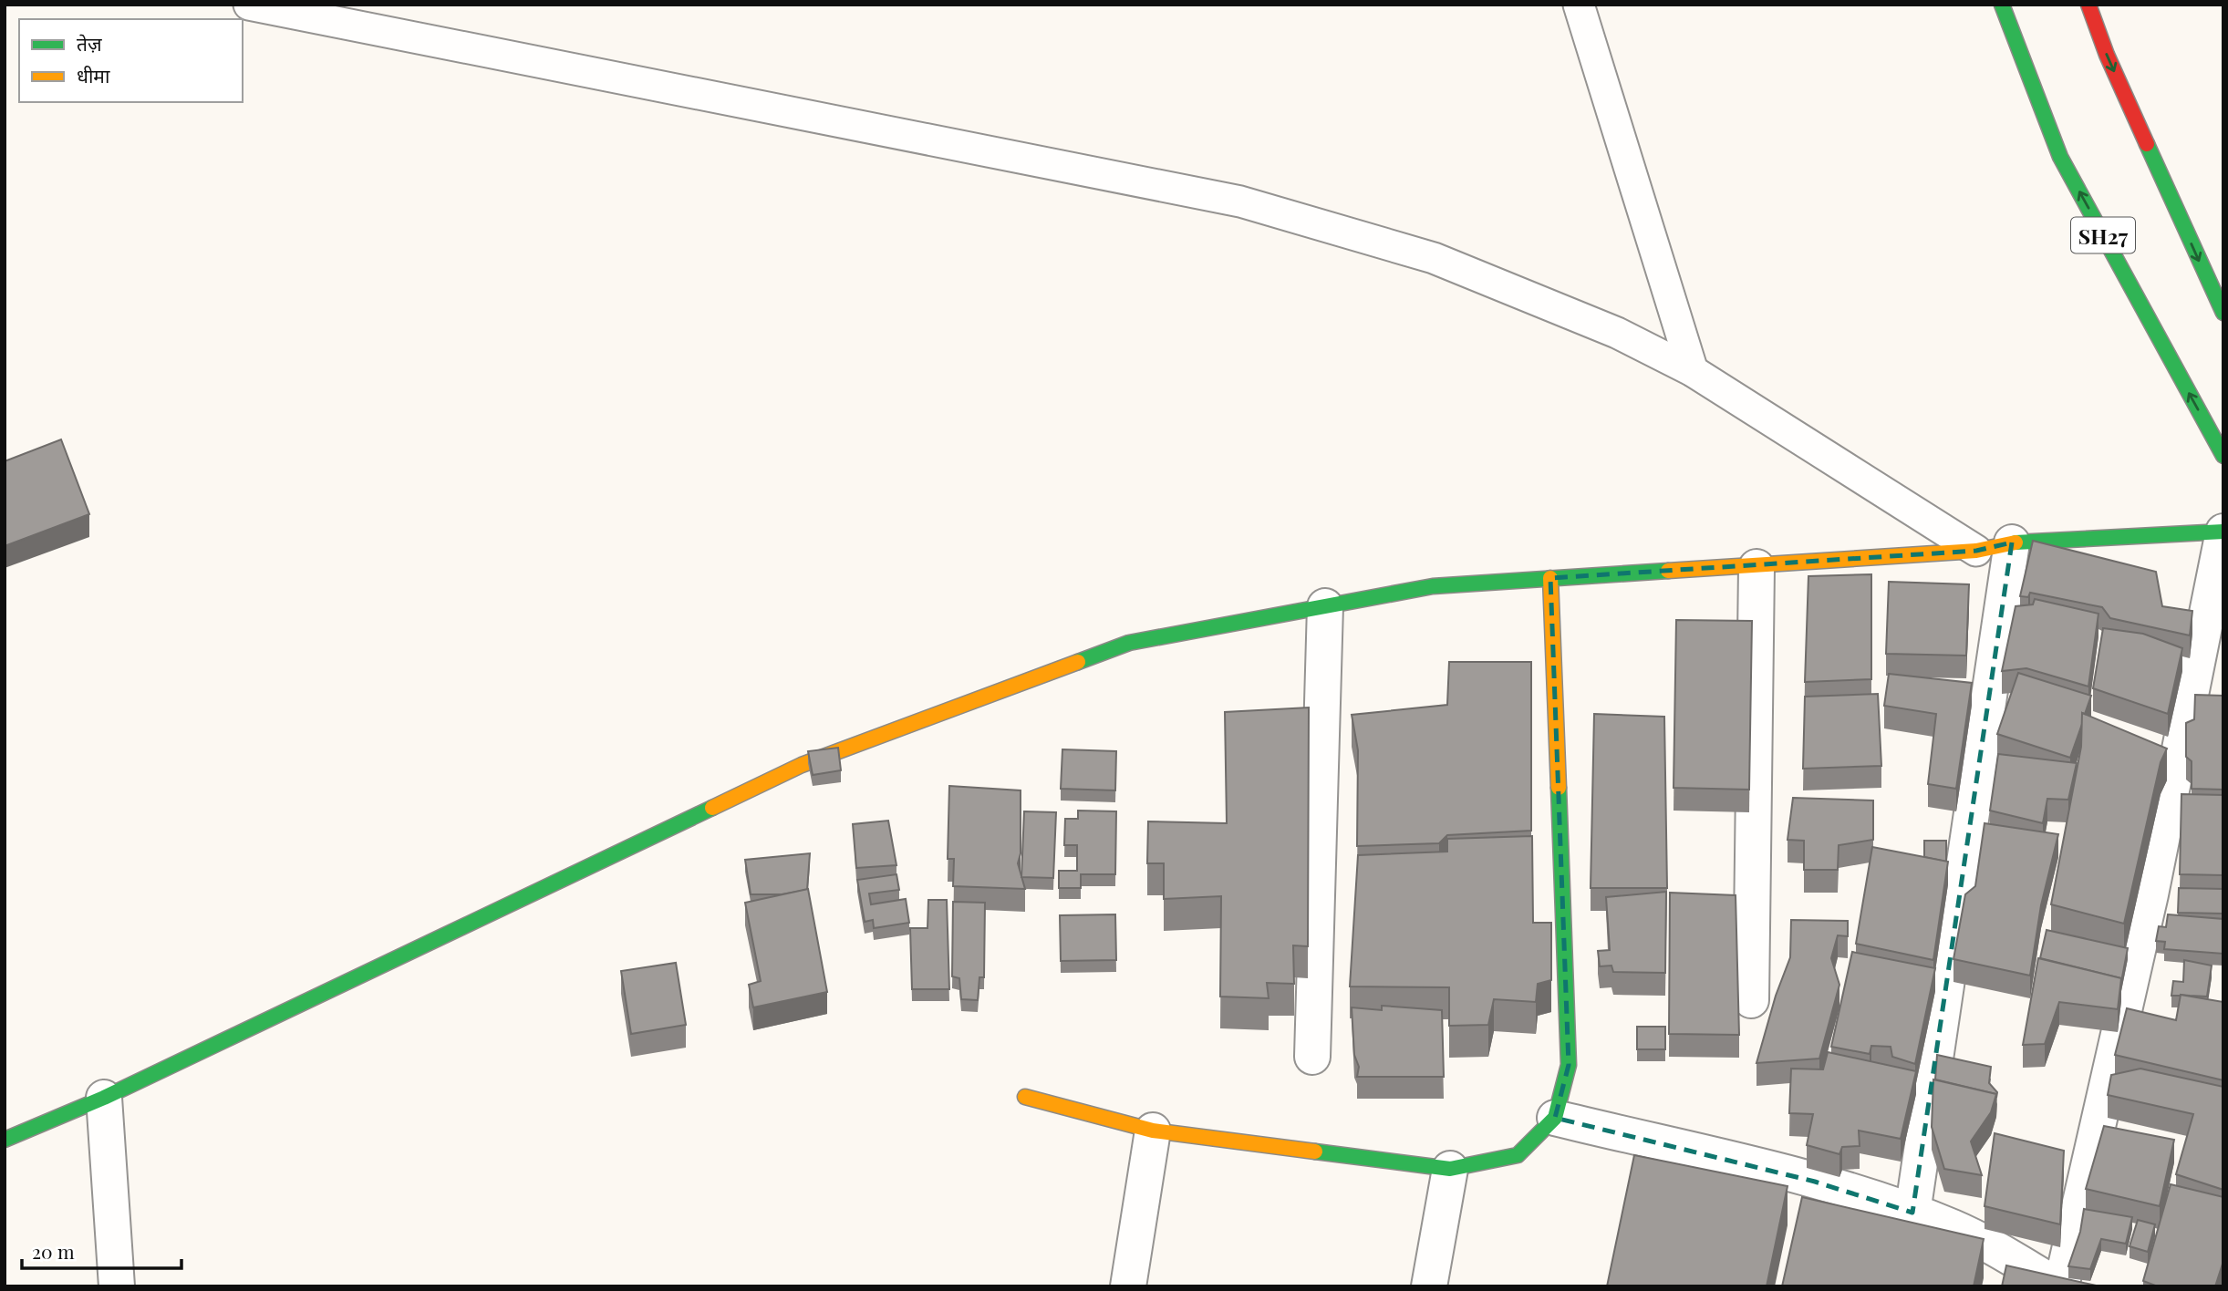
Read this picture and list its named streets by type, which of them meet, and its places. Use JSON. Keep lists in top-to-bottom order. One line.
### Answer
{"streets":{"street":["SH27"]},"legend":["तेज़","धीमा"],"scale_bar":"20 m"}
